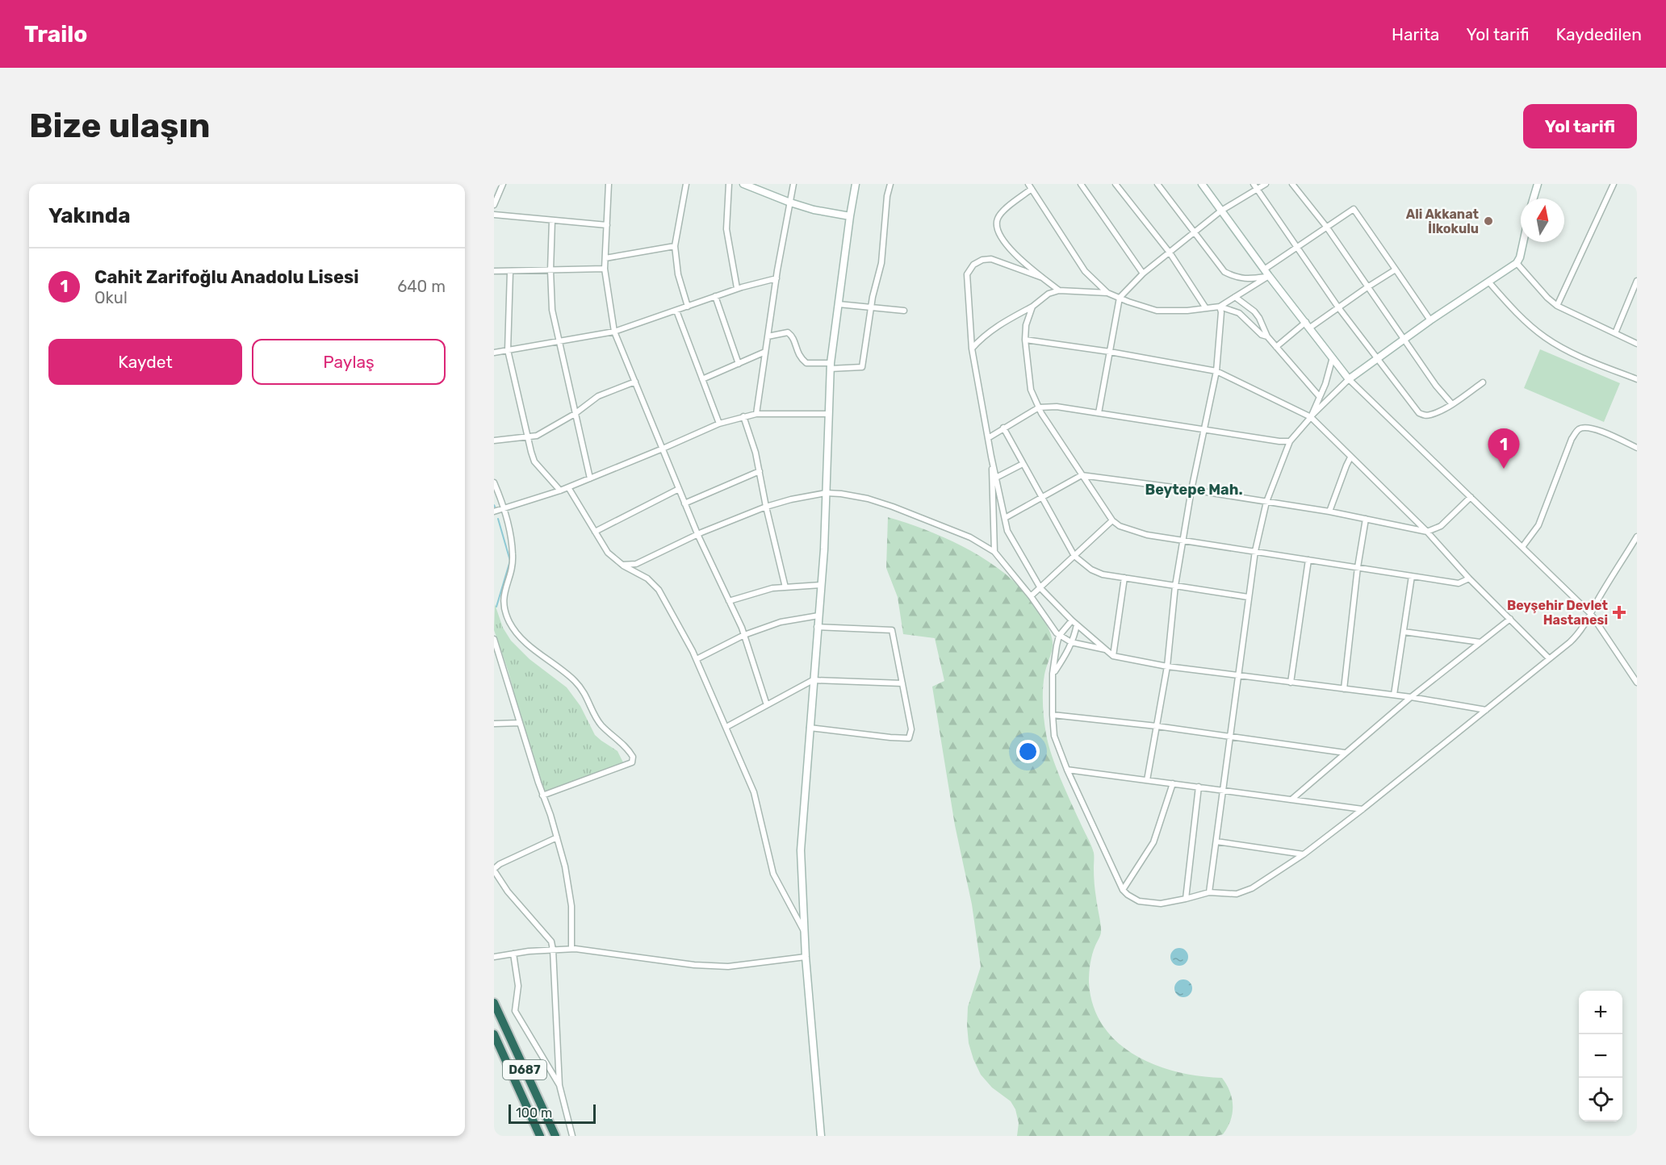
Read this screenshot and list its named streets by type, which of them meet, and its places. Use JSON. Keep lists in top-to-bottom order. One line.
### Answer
{"streets":{"highway":["D687"]},"districts":["Beytepe Mah."],"places":{"other":["Ali Akkanat İlkokulu"],"health":["Beyşehir Devlet Hastanesi"]},"scale_bar":"100 m","north":"top","page":{"header":"Trailo","nav":["Harita","Yol tarifi","Kaydedilen"],"buttons":["Yol tarifi",["Kaydet","Paylaş"]],"title":"Bize ulaşın","heading":"Yakında","list":[{"mark":"1","name":"Cahit Zarifoğlu Anadolu Lisesi","note":"Okul","value":"640 m"}],"pins":"1","map_buttons":["+","−"],"scale":"100 m"}}
